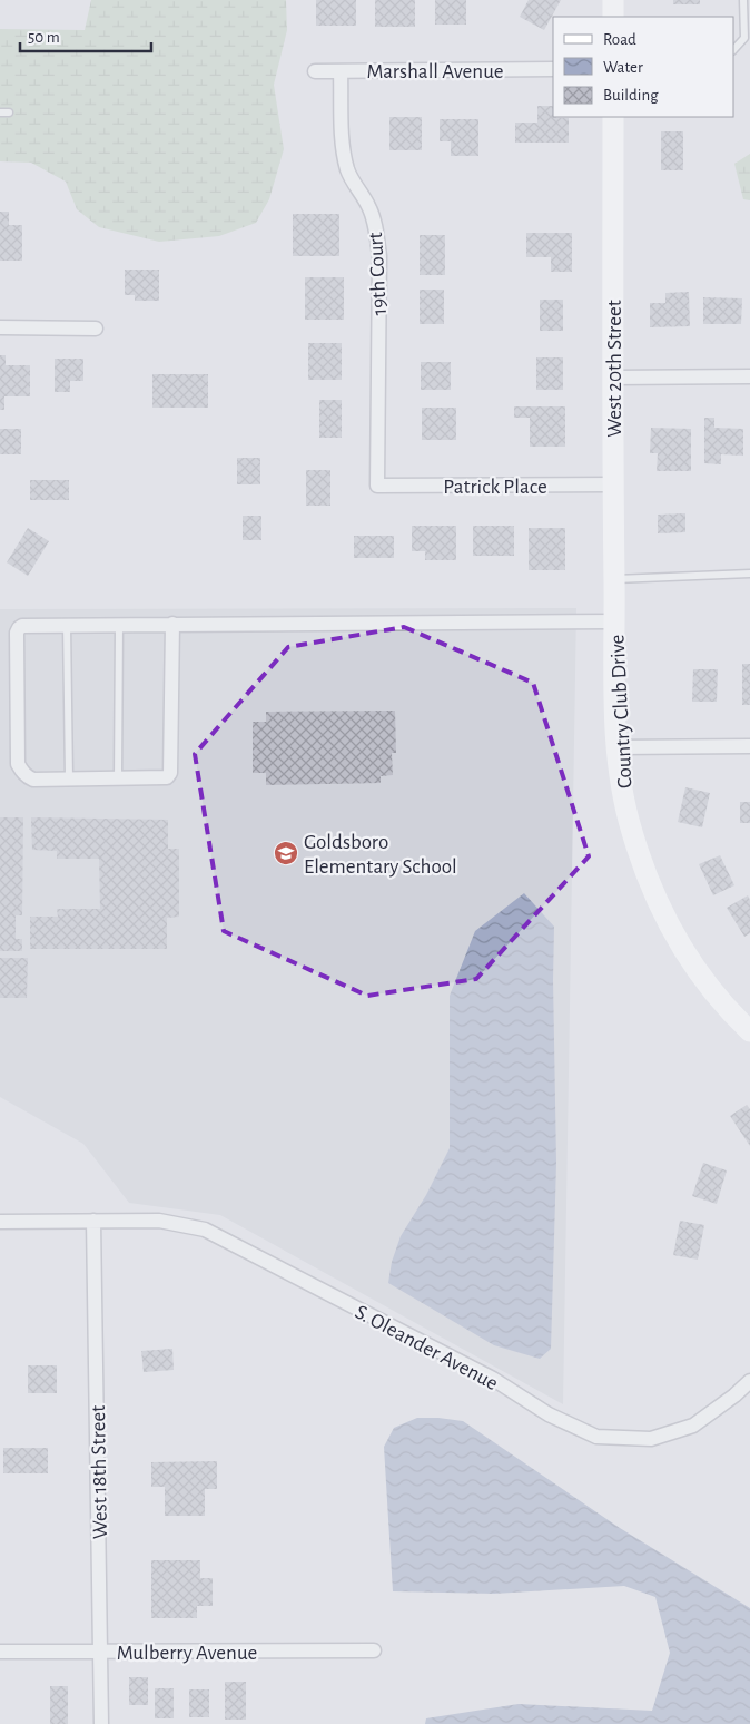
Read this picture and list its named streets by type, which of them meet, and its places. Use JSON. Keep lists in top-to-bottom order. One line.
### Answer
{"streets":{"street":["Marshall Avenue","19th Court","West 20th Street","Patrick Place","Country Club Drive","S. Oleander Avenue","West 18th Street","Mulberry Avenue"]},"crossings":[["Marshall Avenue","19th Court"],["19th Court","Patrick Place"],["West 20th Street","Patrick Place"],["West 20th Street","Country Club Drive"],["S. Oleander Avenue","West 18th Street"],["West 18th Street","Mulberry Avenue"]],"places":{"school or university":["Goldsboro Elementary School"]},"legend":["Road","Water","Building"],"scale_bar":"50 m"}
